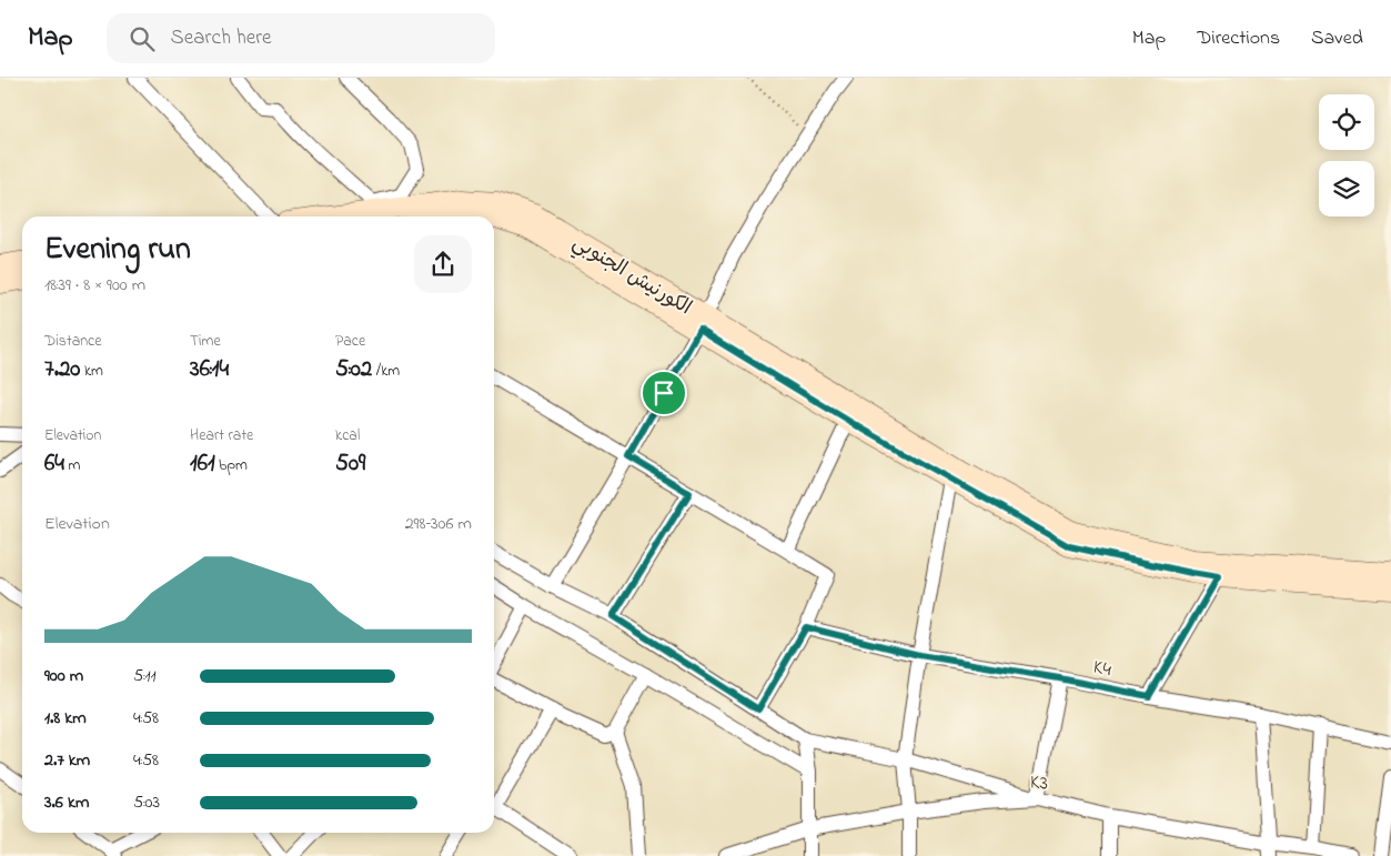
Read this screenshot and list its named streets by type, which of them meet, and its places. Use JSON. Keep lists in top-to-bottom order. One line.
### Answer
{"streets":{"main road":["الكورنيش الجنوبي"],"street":["K4","K3"]},"page":{"header":"Map","search":"Search here","nav":["Map","Directions","Saved"],"heading":["Evening run","18:39 · 8 × 900 m"],"stats":[["Distance","7.20 km"],["Time","36:14"],["Pace","5:02 /km"],["Elevation","64 m"],["Heart rate","161 bpm"],["kcal","509"]],"chart":["Elevation","298–306 m"],"list":[{"name":"900 m","note":"5:11"},{"name":"1.8 km","note":"4:58"},{"name":"2.7 km","note":"4:58"},{"name":"3.6 km","note":"5:03"}]}}
